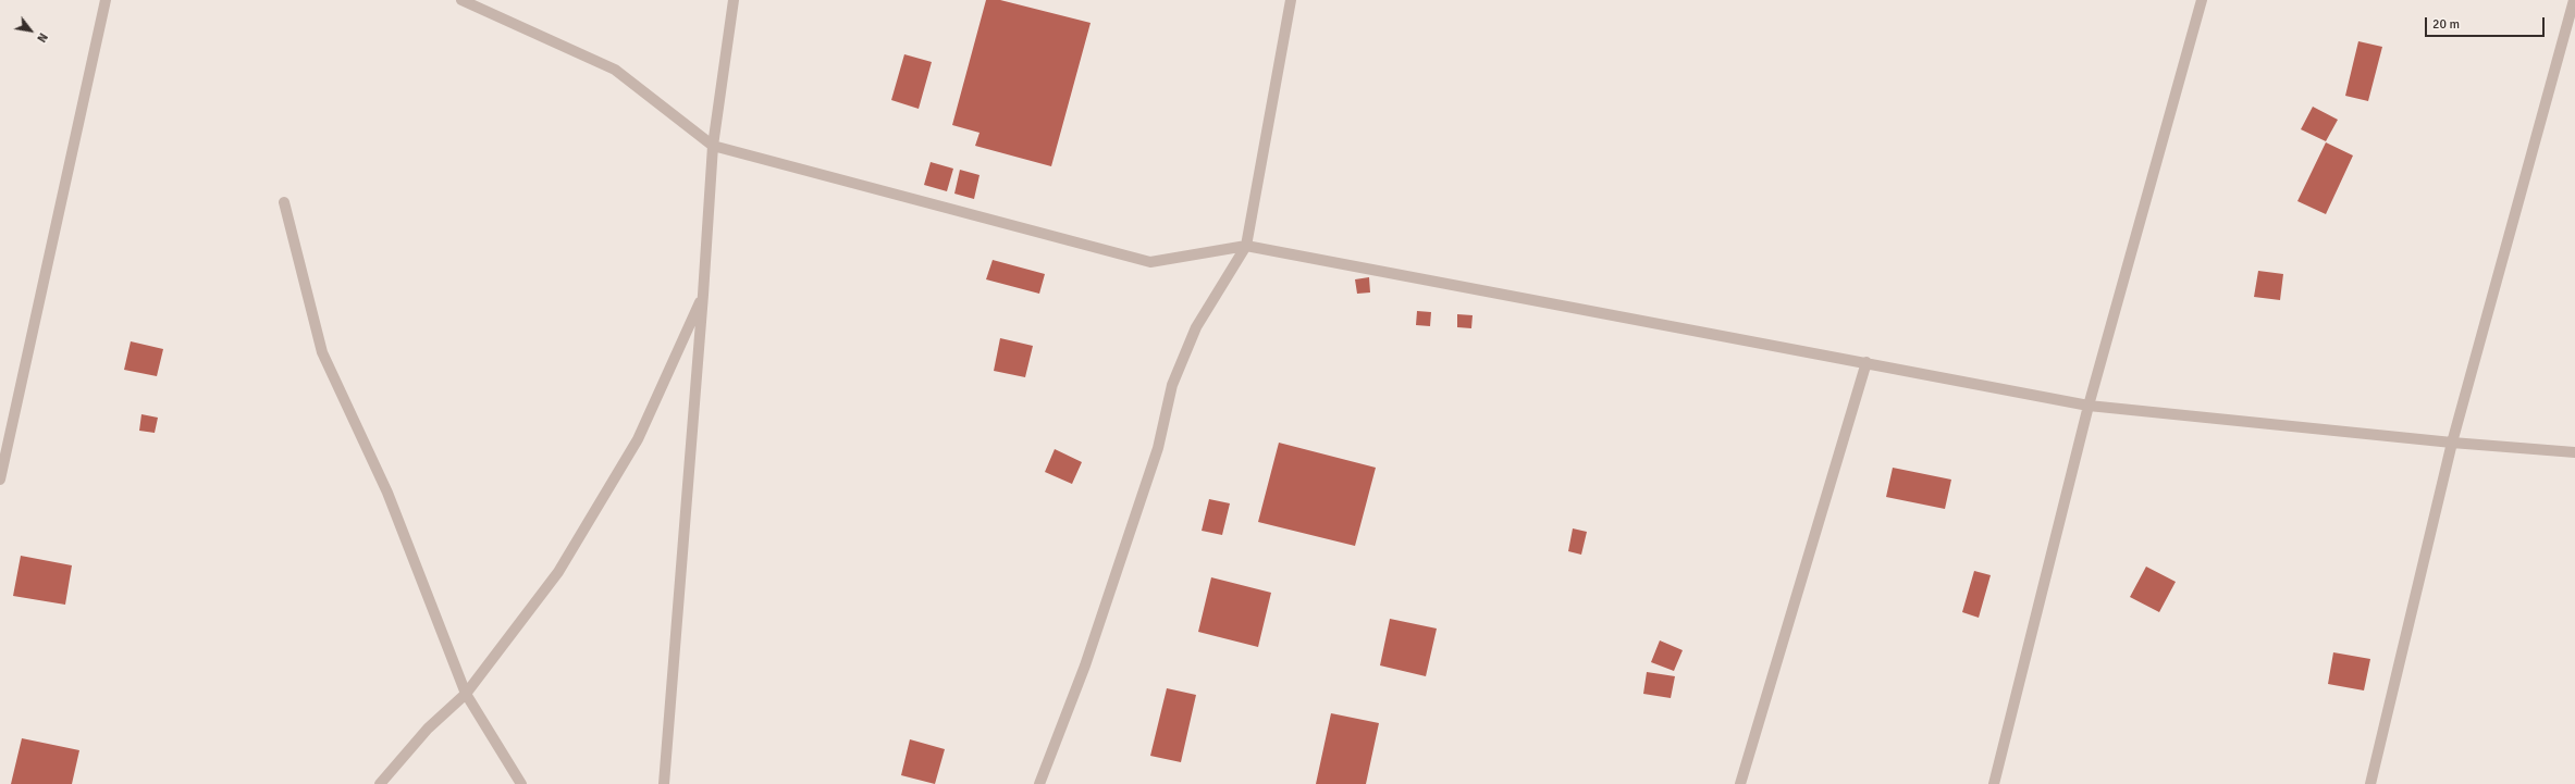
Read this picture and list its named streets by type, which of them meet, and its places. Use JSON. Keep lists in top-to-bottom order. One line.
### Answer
{"scale_bar":"20 m","north":"bottom right"}
